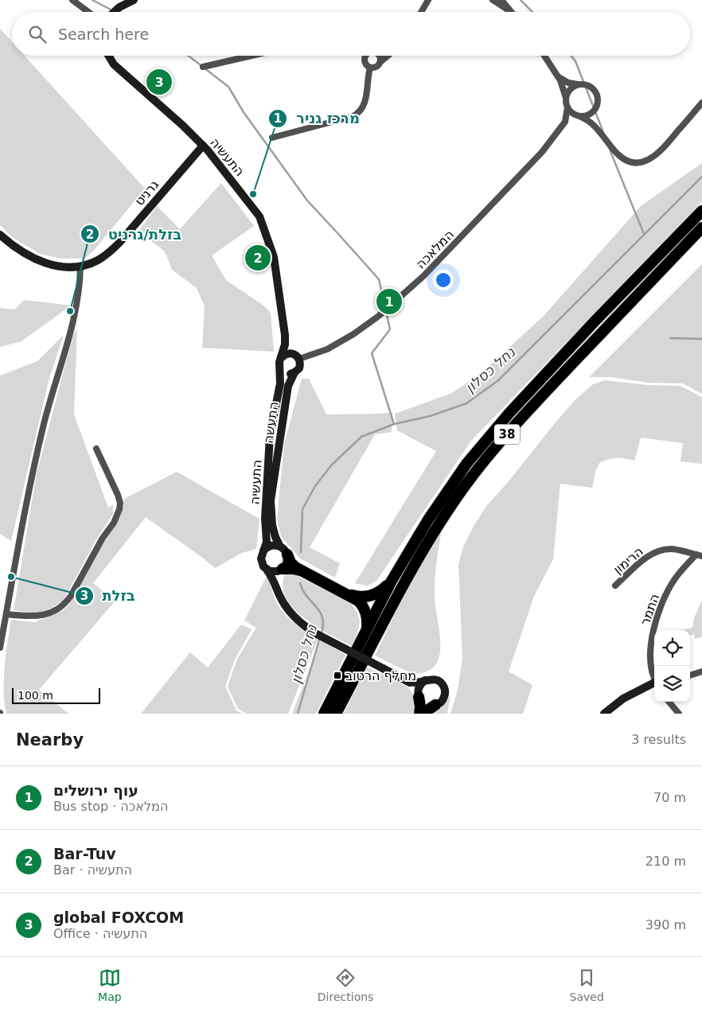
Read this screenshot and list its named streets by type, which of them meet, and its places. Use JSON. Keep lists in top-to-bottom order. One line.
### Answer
{"streets":{"highway":["38"],"street":["התעשיה","גרניט","המלאכה","התעשה","הרימון","התמר"]},"crossings":[["התעשיה","גרניט"],["התעשיה","המלאכה"],["התעשיה","התעשה"],["המלאכה","התעשה"],["הרימון","התמר"]],"water":["נחל כסלון"],"places":{"other":["מרכז גניר","בזלת/גרניט","בזלת"],"transit":["מחלף הרטוב"]},"scale_bar":"100 m","page":{"search":"Search here","pins":["3","2","1"],"scale":"100 m","heading":["Nearby","3 results"],"list":[{"mark":"1","name":"עוף ירושלים","note":"Bus stop · המלאכה","value":"70 m"},{"mark":"2","name":"Bar-Tuv","note":"Bar · התעשיה","value":"210 m"},{"mark":"3","name":"global FOXCOM","note":"Office · התעשיה","value":"390 m"}],"nav":["Map","Directions","Saved"]}}
